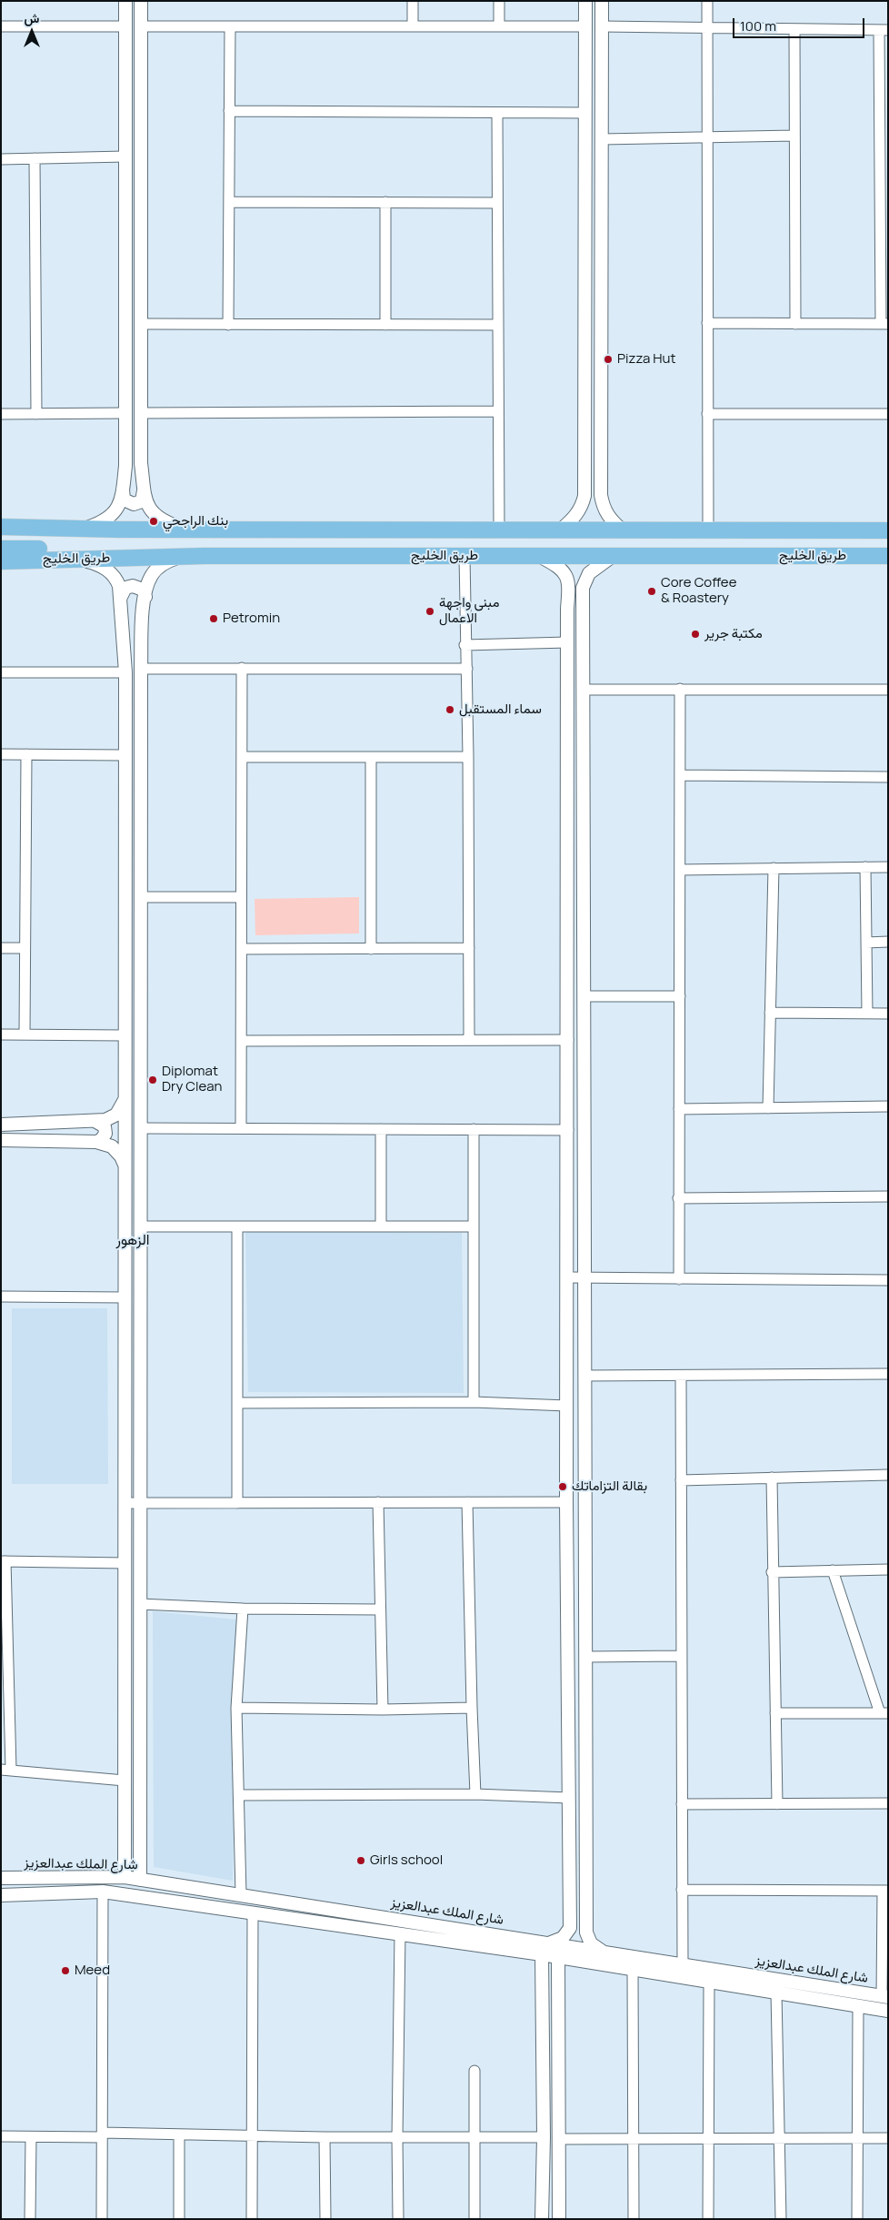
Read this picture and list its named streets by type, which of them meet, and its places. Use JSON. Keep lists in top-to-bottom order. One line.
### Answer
{"streets":{"main road":["طريق الخليج"],"street":["شارع الملك عبدالعزيز"]},"districts":["الزهور"],"places":["Pizza Hut","بنك الراجحي","Core Coffee & Roastery","مبنى واجهة الاعمال","Petromin","مكتبة جرير","سماء المستقبل","Diplomat Dry Clean","بقالة التزاماتك","Girls school","Meed"],"scale_bar":"100 m","north":"top"}
